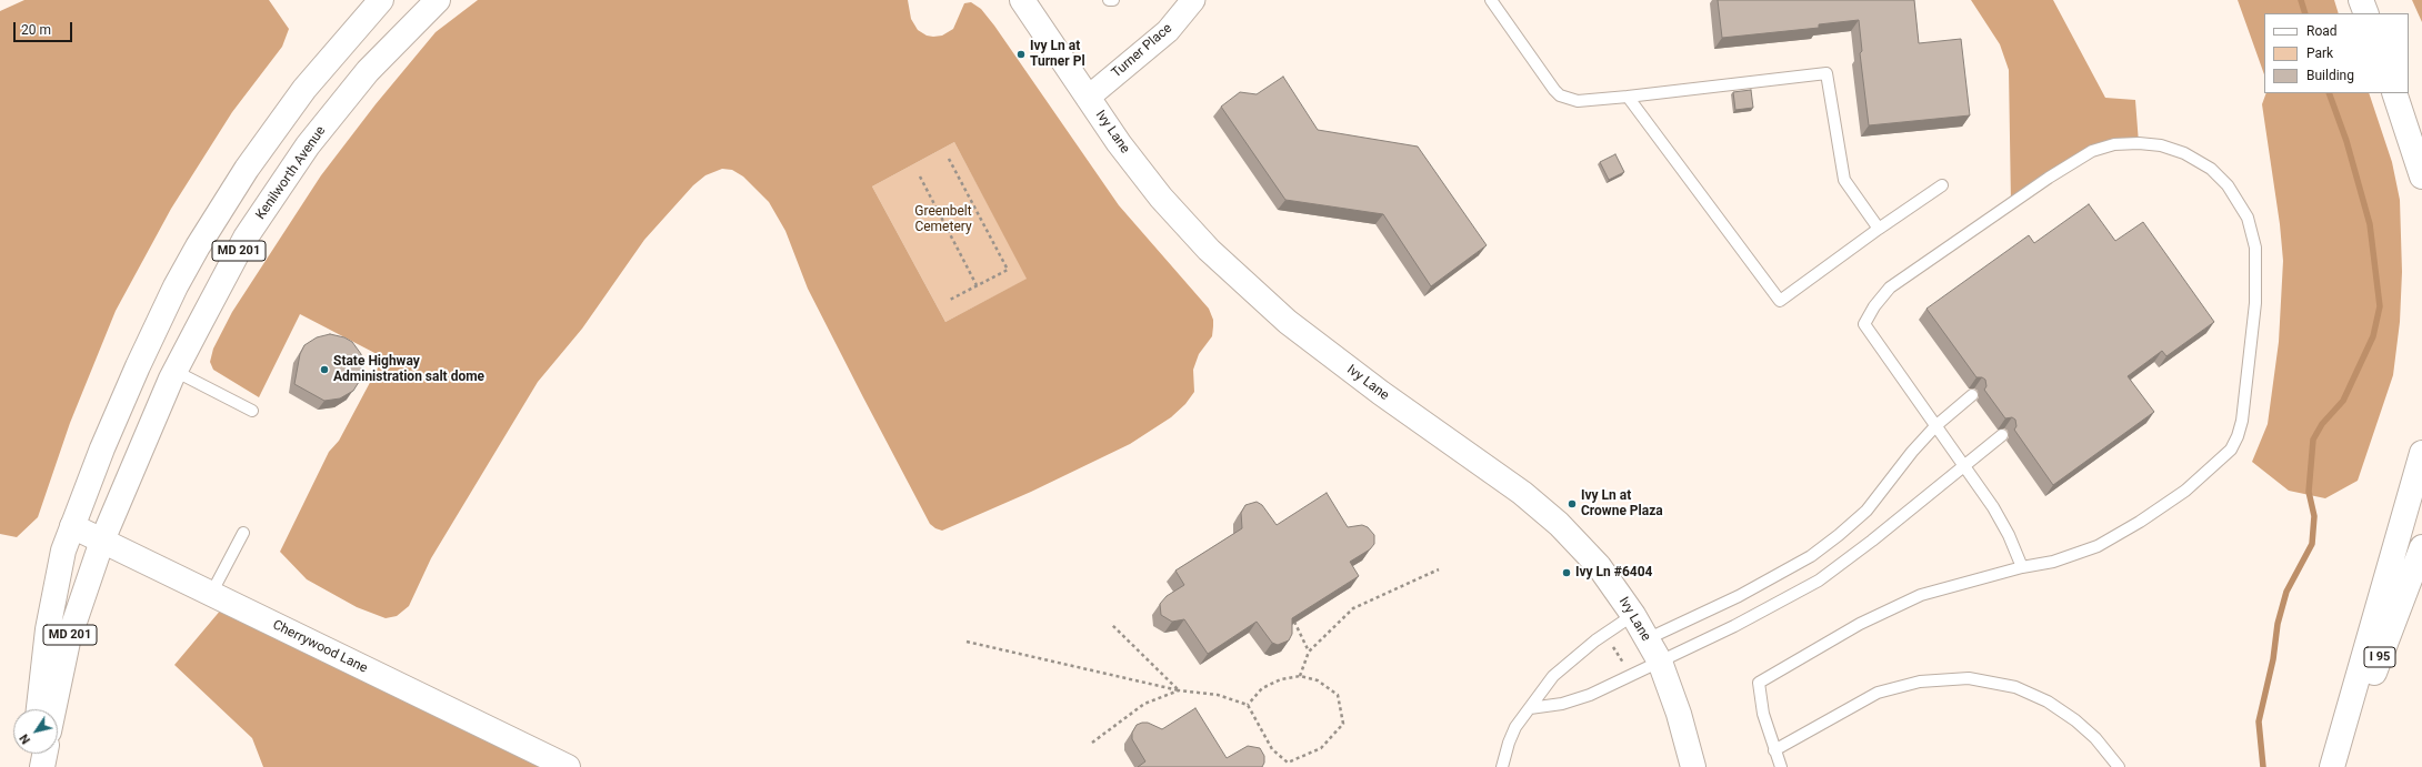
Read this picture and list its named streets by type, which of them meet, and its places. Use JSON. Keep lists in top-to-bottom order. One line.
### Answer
{"streets":{"main road":["Ivy Lane","Kenilworth Avenue","MD 201","Cherrywood Lane","I 95"],"street":["Turner Place"]},"crossings":[["Turner Place","Ivy Lane"],["Kenilworth Avenue","MD 201"],["Kenilworth Avenue","Cherrywood Lane"],["MD 201","Cherrywood Lane"]],"parks":["Greenbelt Cemetery"],"places":["Ivy Ln at Turner Pl","State Highway Administration salt dome","Ivy Ln at Crowne Plaza","Ivy Ln #6404"],"legend":["Road","Park","Building"],"scale_bar":"20 m","north":"bottom left"}
